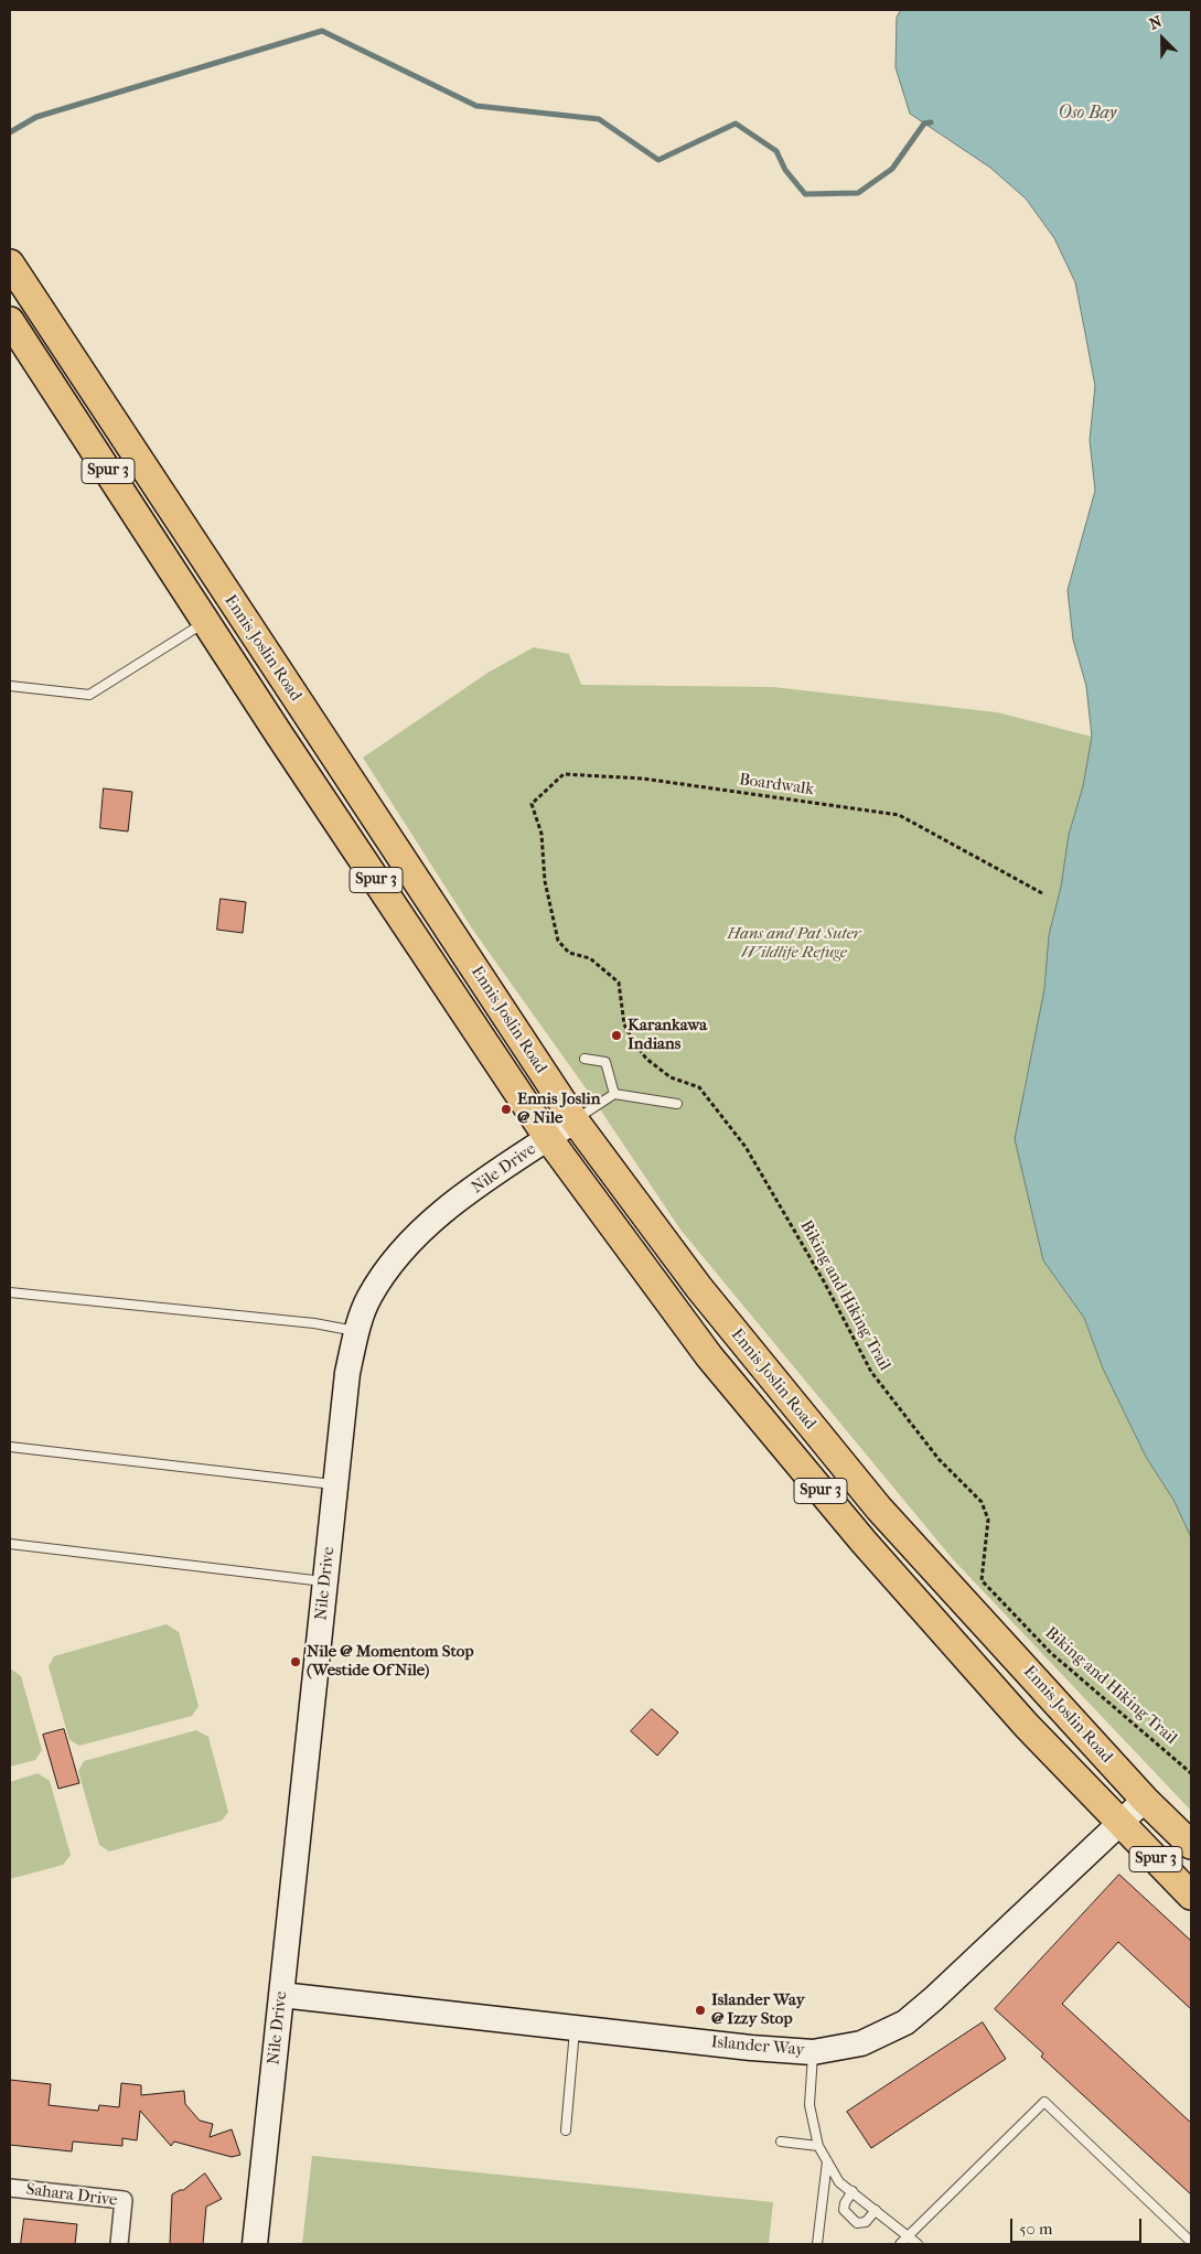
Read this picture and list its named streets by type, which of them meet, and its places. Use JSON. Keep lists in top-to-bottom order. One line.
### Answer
{"streets":{"main road":["Spur 3","Ennis Joslin Road","Nile Drive","Islander Way"],"street":["Sahara Drive"],"path":["Boardwalk","Biking and Hiking Trail"]},"crossings":[["Ennis Joslin Road","Nile Drive"],["Ennis Joslin Road","Islander Way"],["Boardwalk","Biking and Hiking Trail"],["Nile Drive","Islander Way"]],"water":["Oso Bay"],"parks":["Hans and Pat Suter Wildlife Refuge"],"places":["Karankawa Indians","Ennis Joslin @ Nile","Nile @ Momentom Stop (Westide Of Nile)","Islander Way @ Izzy Stop"],"scale_bar":"50 m","north":"top left"}
